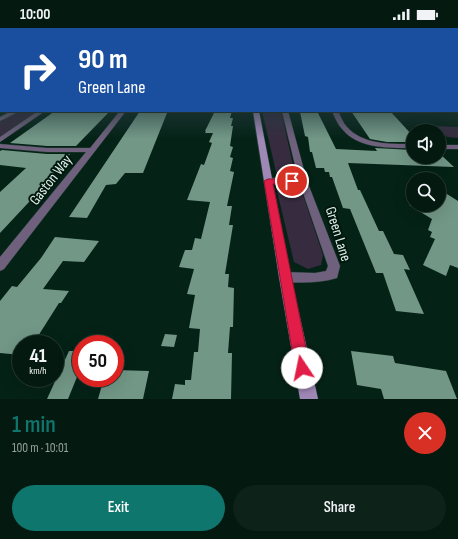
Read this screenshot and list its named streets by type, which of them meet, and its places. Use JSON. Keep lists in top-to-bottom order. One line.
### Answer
{"streets":{"street":["Gaston Way","Green Lane"]},"page":{"status":"10:00","turn":["90 m","Green Lane"],"speed":"41 km/h","limit":"50","heading":["1 min","100 m · 10:01"],"buttons":["Exit","Share"]}}
